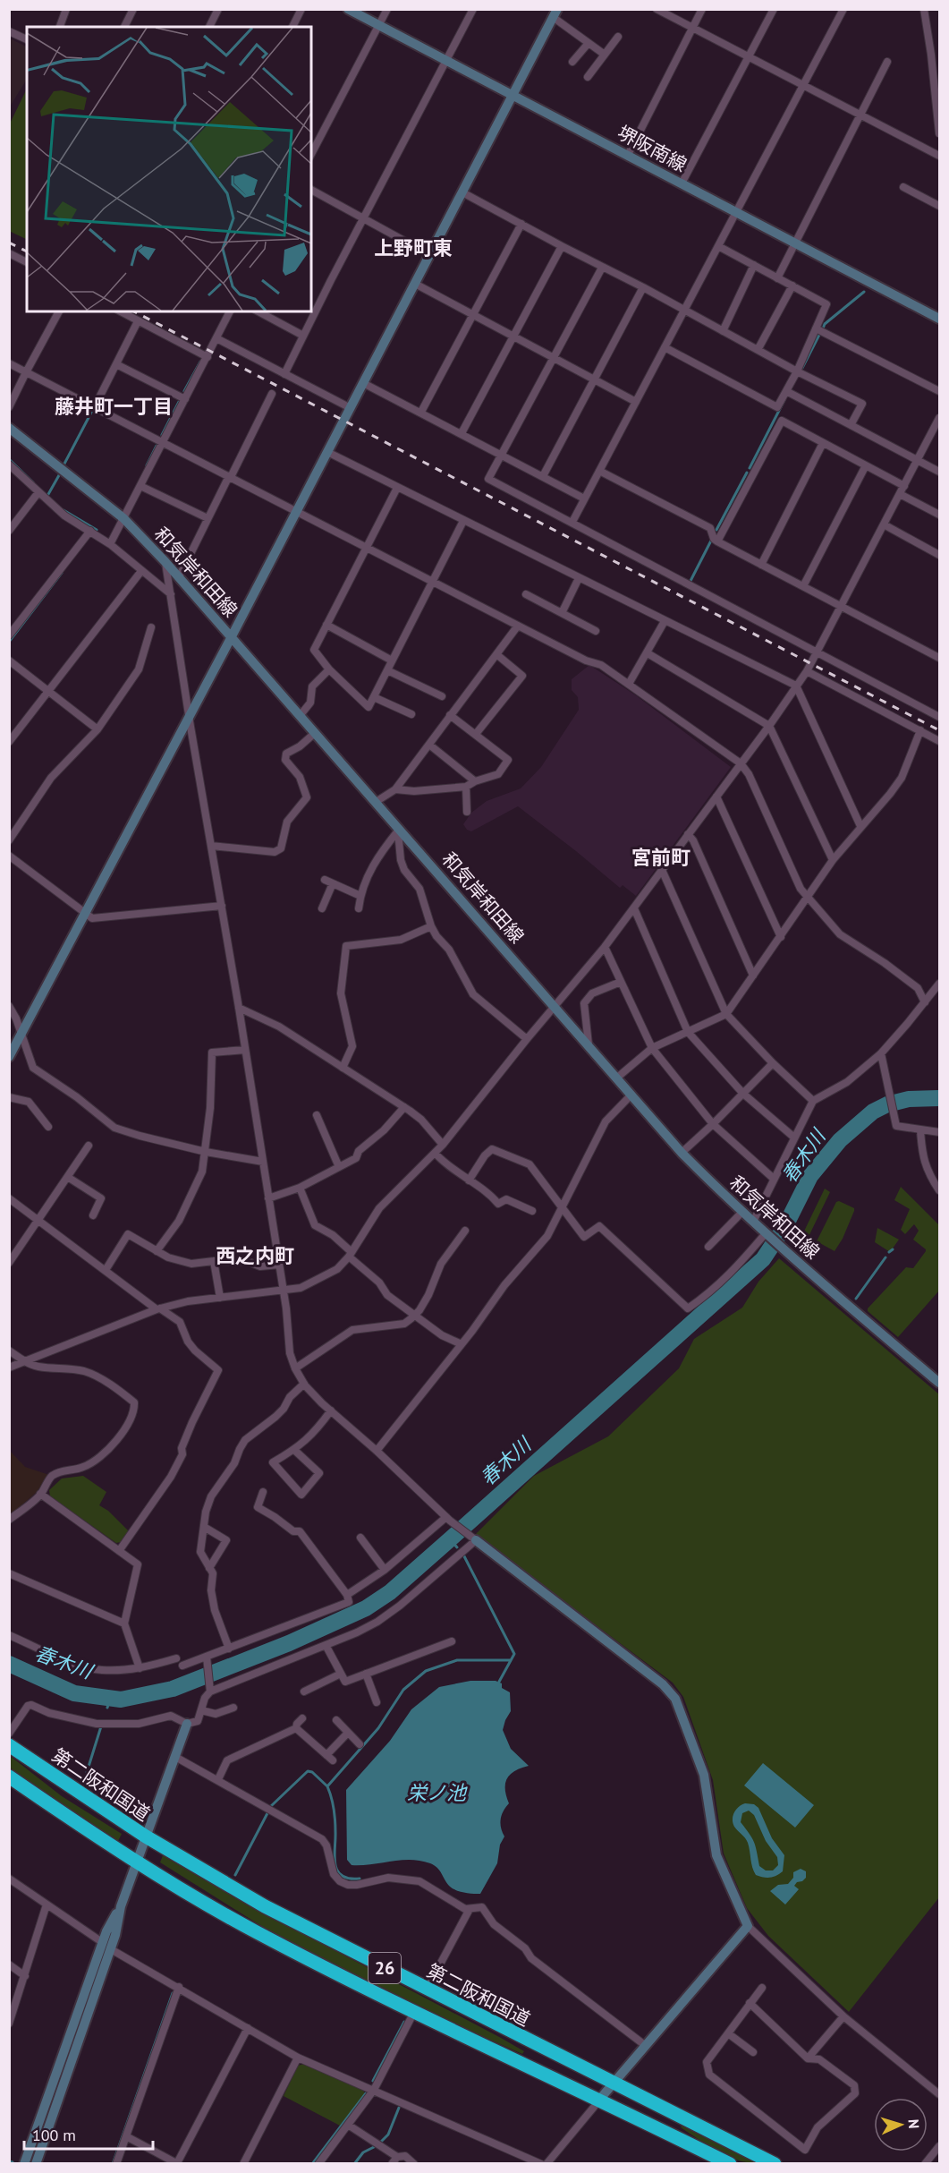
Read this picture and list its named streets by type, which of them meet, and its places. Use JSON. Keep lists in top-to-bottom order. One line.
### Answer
{"streets":{"highway":["第二阪和国道","26"],"street":["堺阪南線","和気岸和田線"]},"districts":["上野町東","藤井町一丁目","宮前町","西之内町"],"water":["春木川","栄ノ池"],"scale_bar":"100 m","north":"right"}
